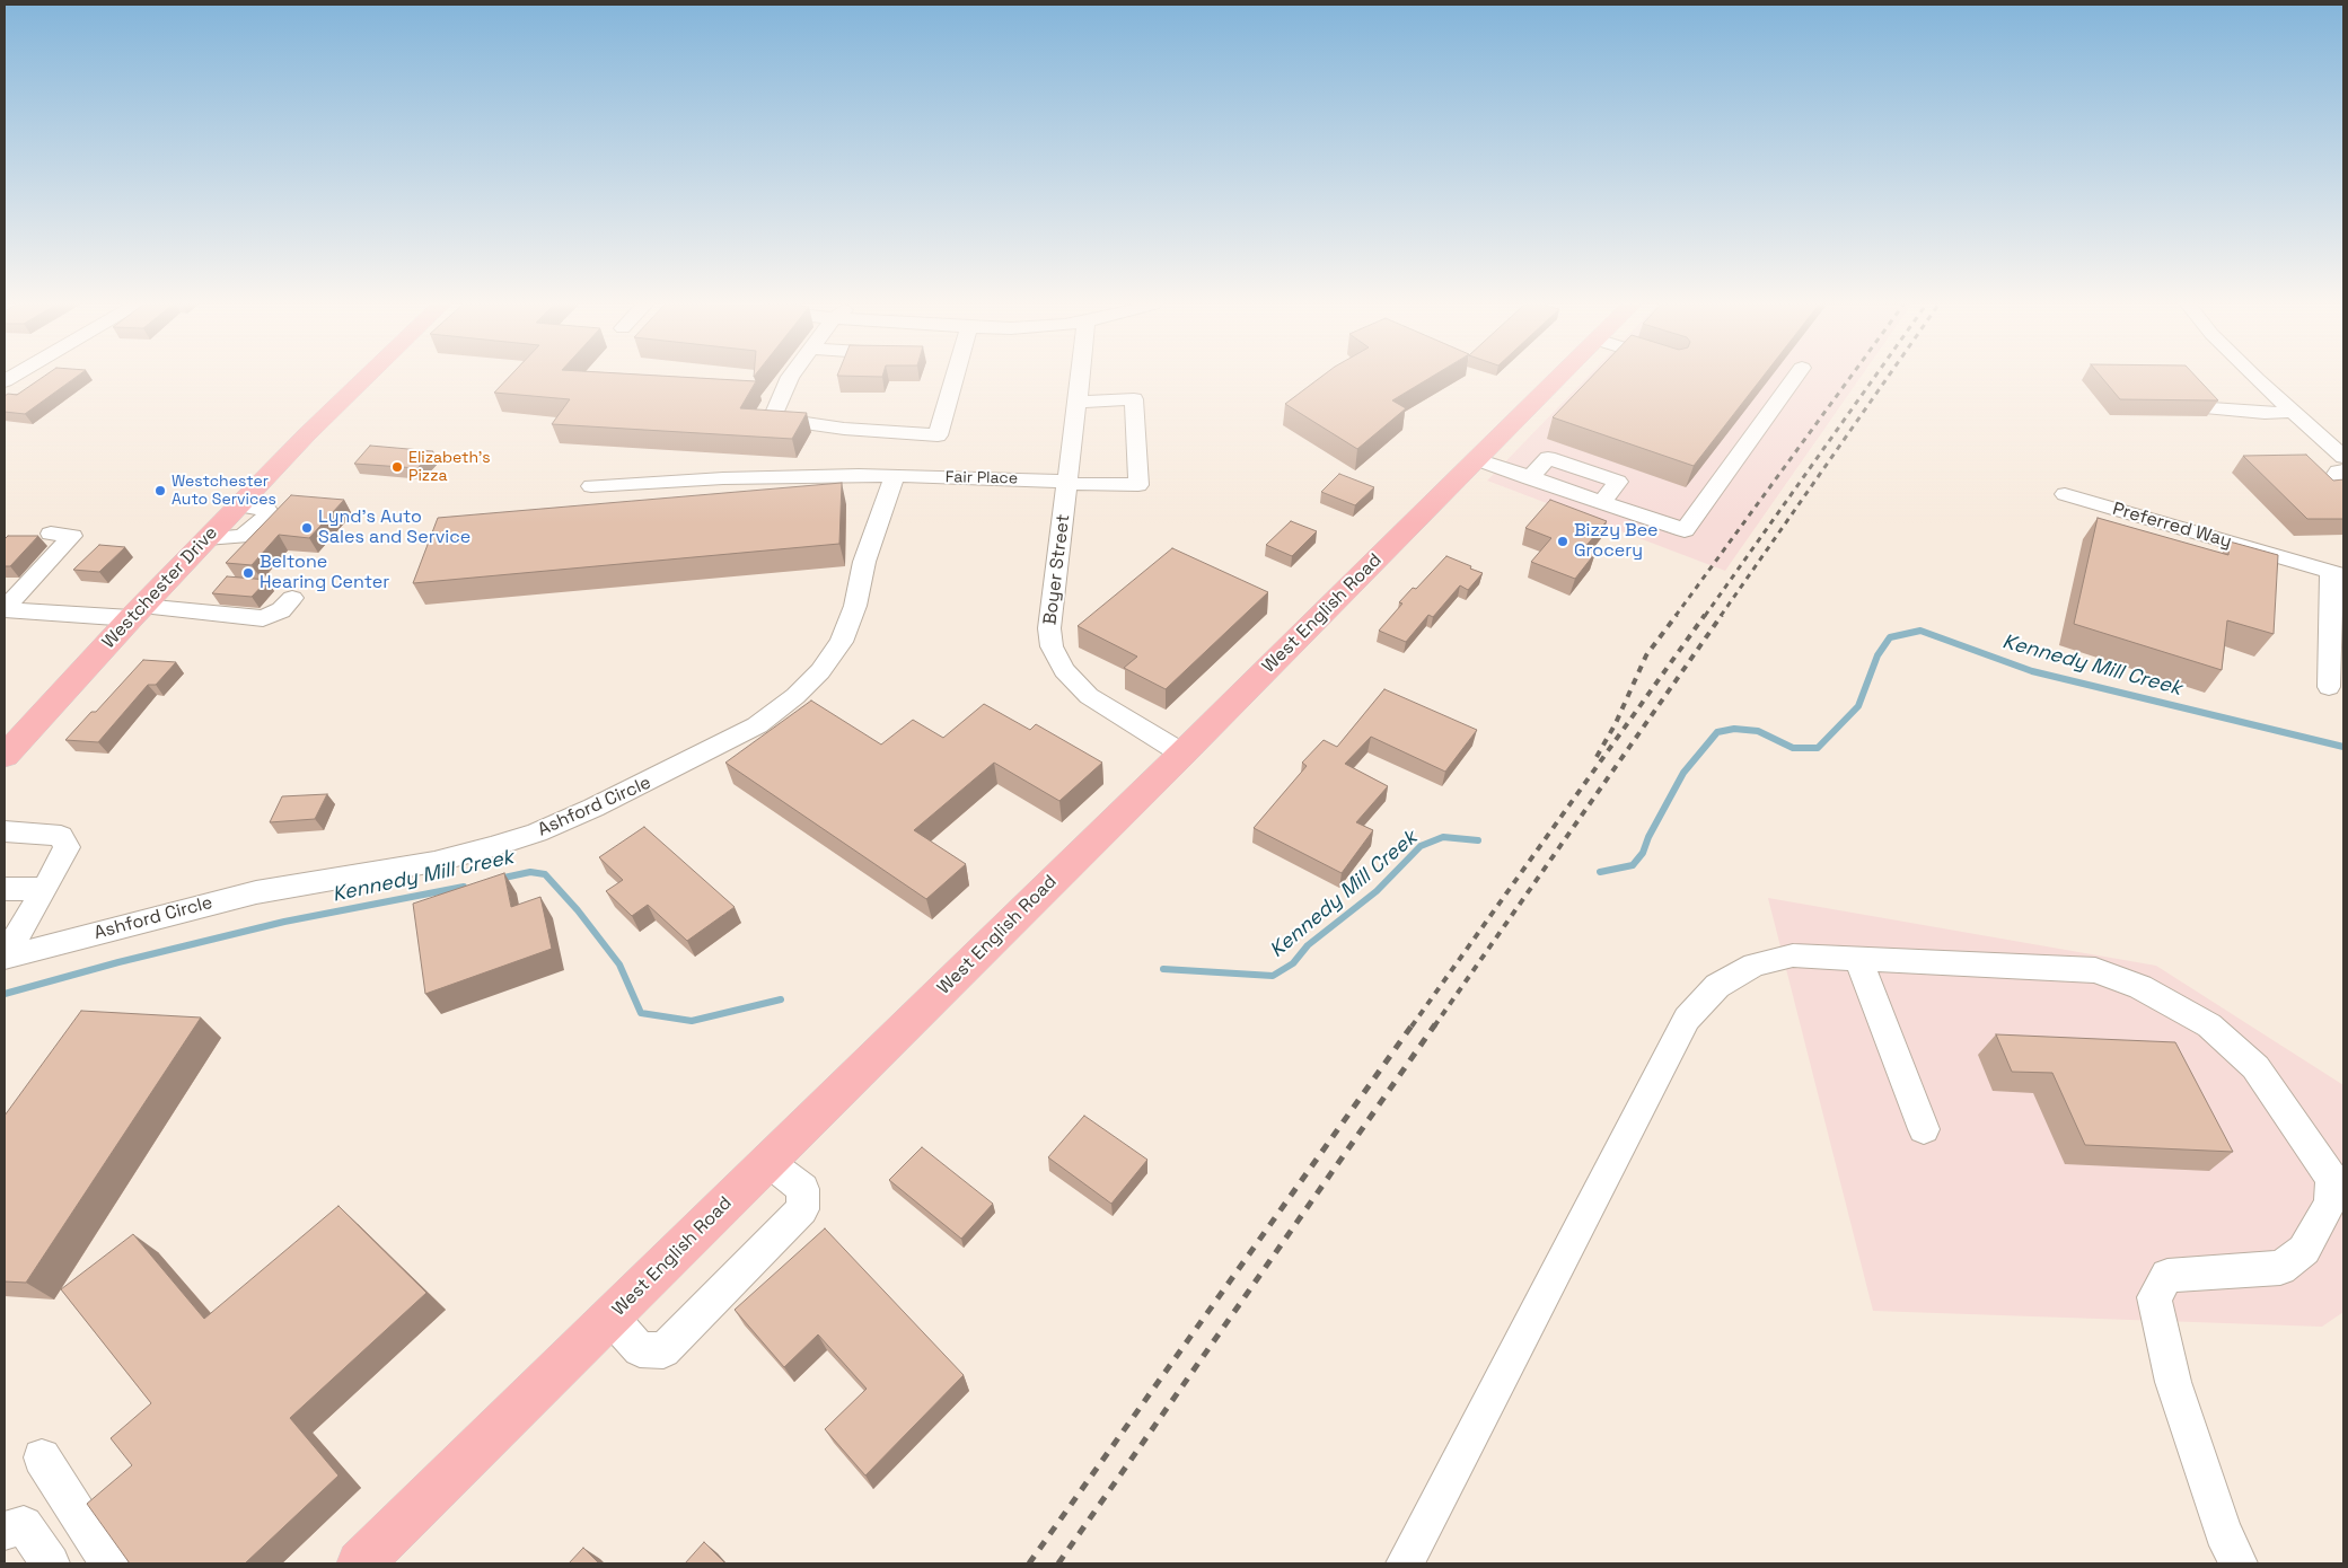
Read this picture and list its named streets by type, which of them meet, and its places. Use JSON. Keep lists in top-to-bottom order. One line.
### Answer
{"streets":{"main road":["Westchester Drive","West English Road"],"street":["Fair Place","Preferred Way","Boyer Street","Ashford Circle"]},"crossings":[["Fair Place","Boyer Street"],["Fair Place","Ashford Circle"],["Boyer Street","West English Road"]],"water":["Kennedy Mill Creek"],"places":["Elizabeth's Pizza","Westchester Auto Services","Lynd's Auto Sales and Service","Bizzy Bee Grocery","Beltone Hearing Center"]}
